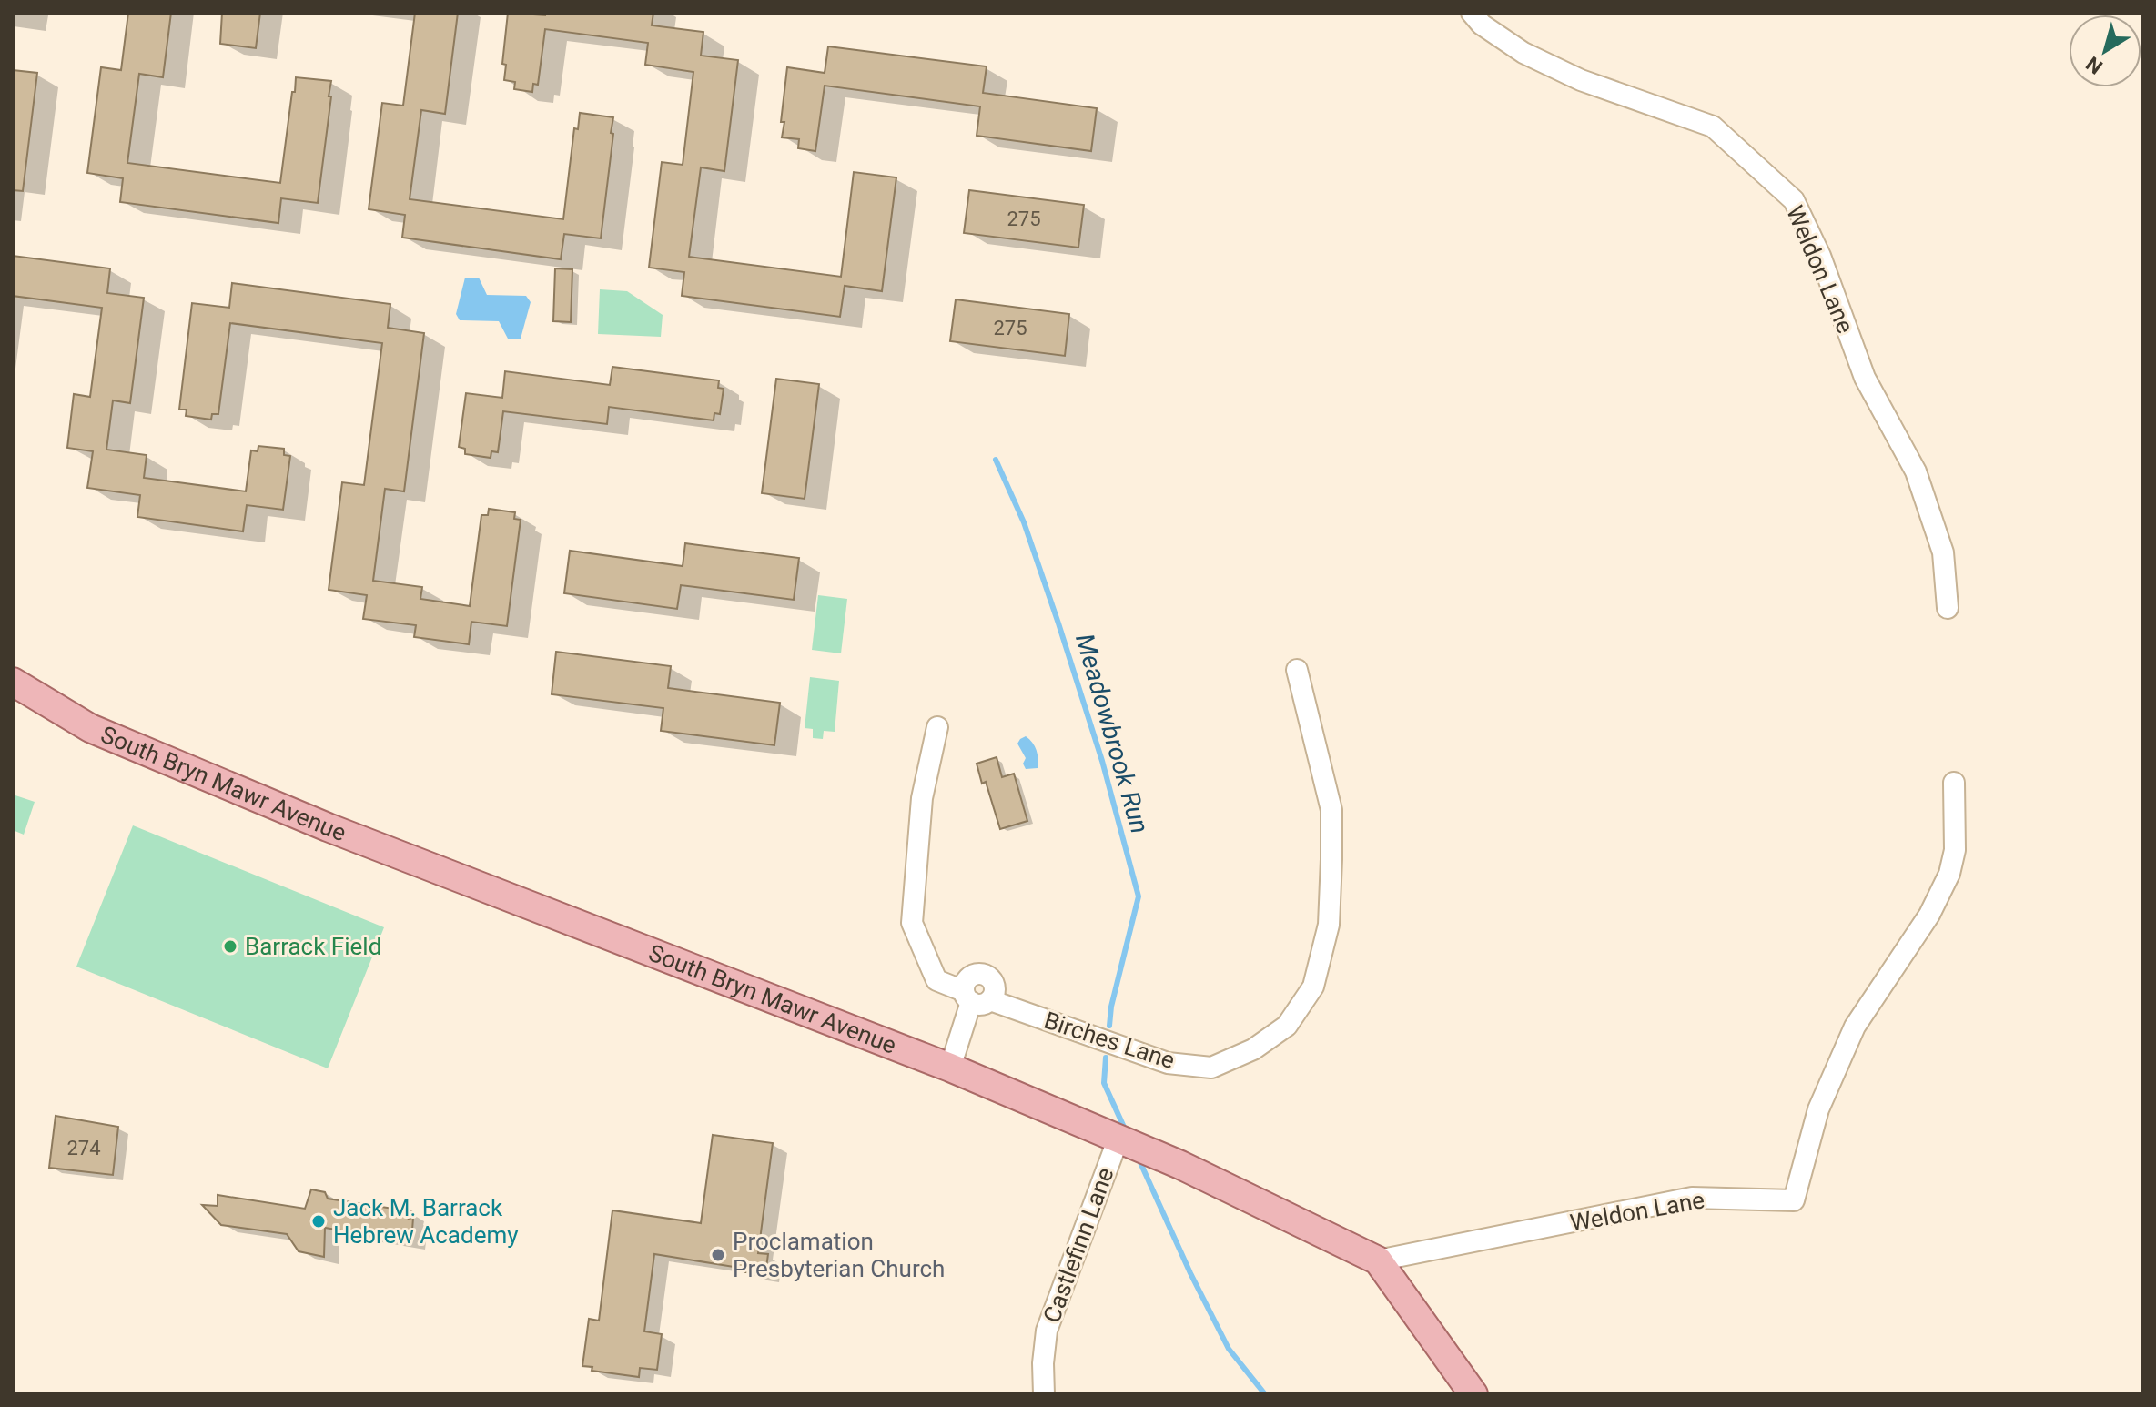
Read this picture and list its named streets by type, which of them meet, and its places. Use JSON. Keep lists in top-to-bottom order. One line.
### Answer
{"streets":{"main road":["South Bryn Mawr Avenue"],"street":["Weldon Lane","Birches Lane","Castlefinn Lane"]},"crossings":[["Weldon Lane","South Bryn Mawr Avenue"],["South Bryn Mawr Avenue","Castlefinn Lane"]],"water":["Meadowbrook Run"],"places":["Barrack Field","Jack M. Barrack Hebrew Academy","Proclamation Presbyterian Church"],"house_numbers":["275","275","274"],"north":"bottom left"}
